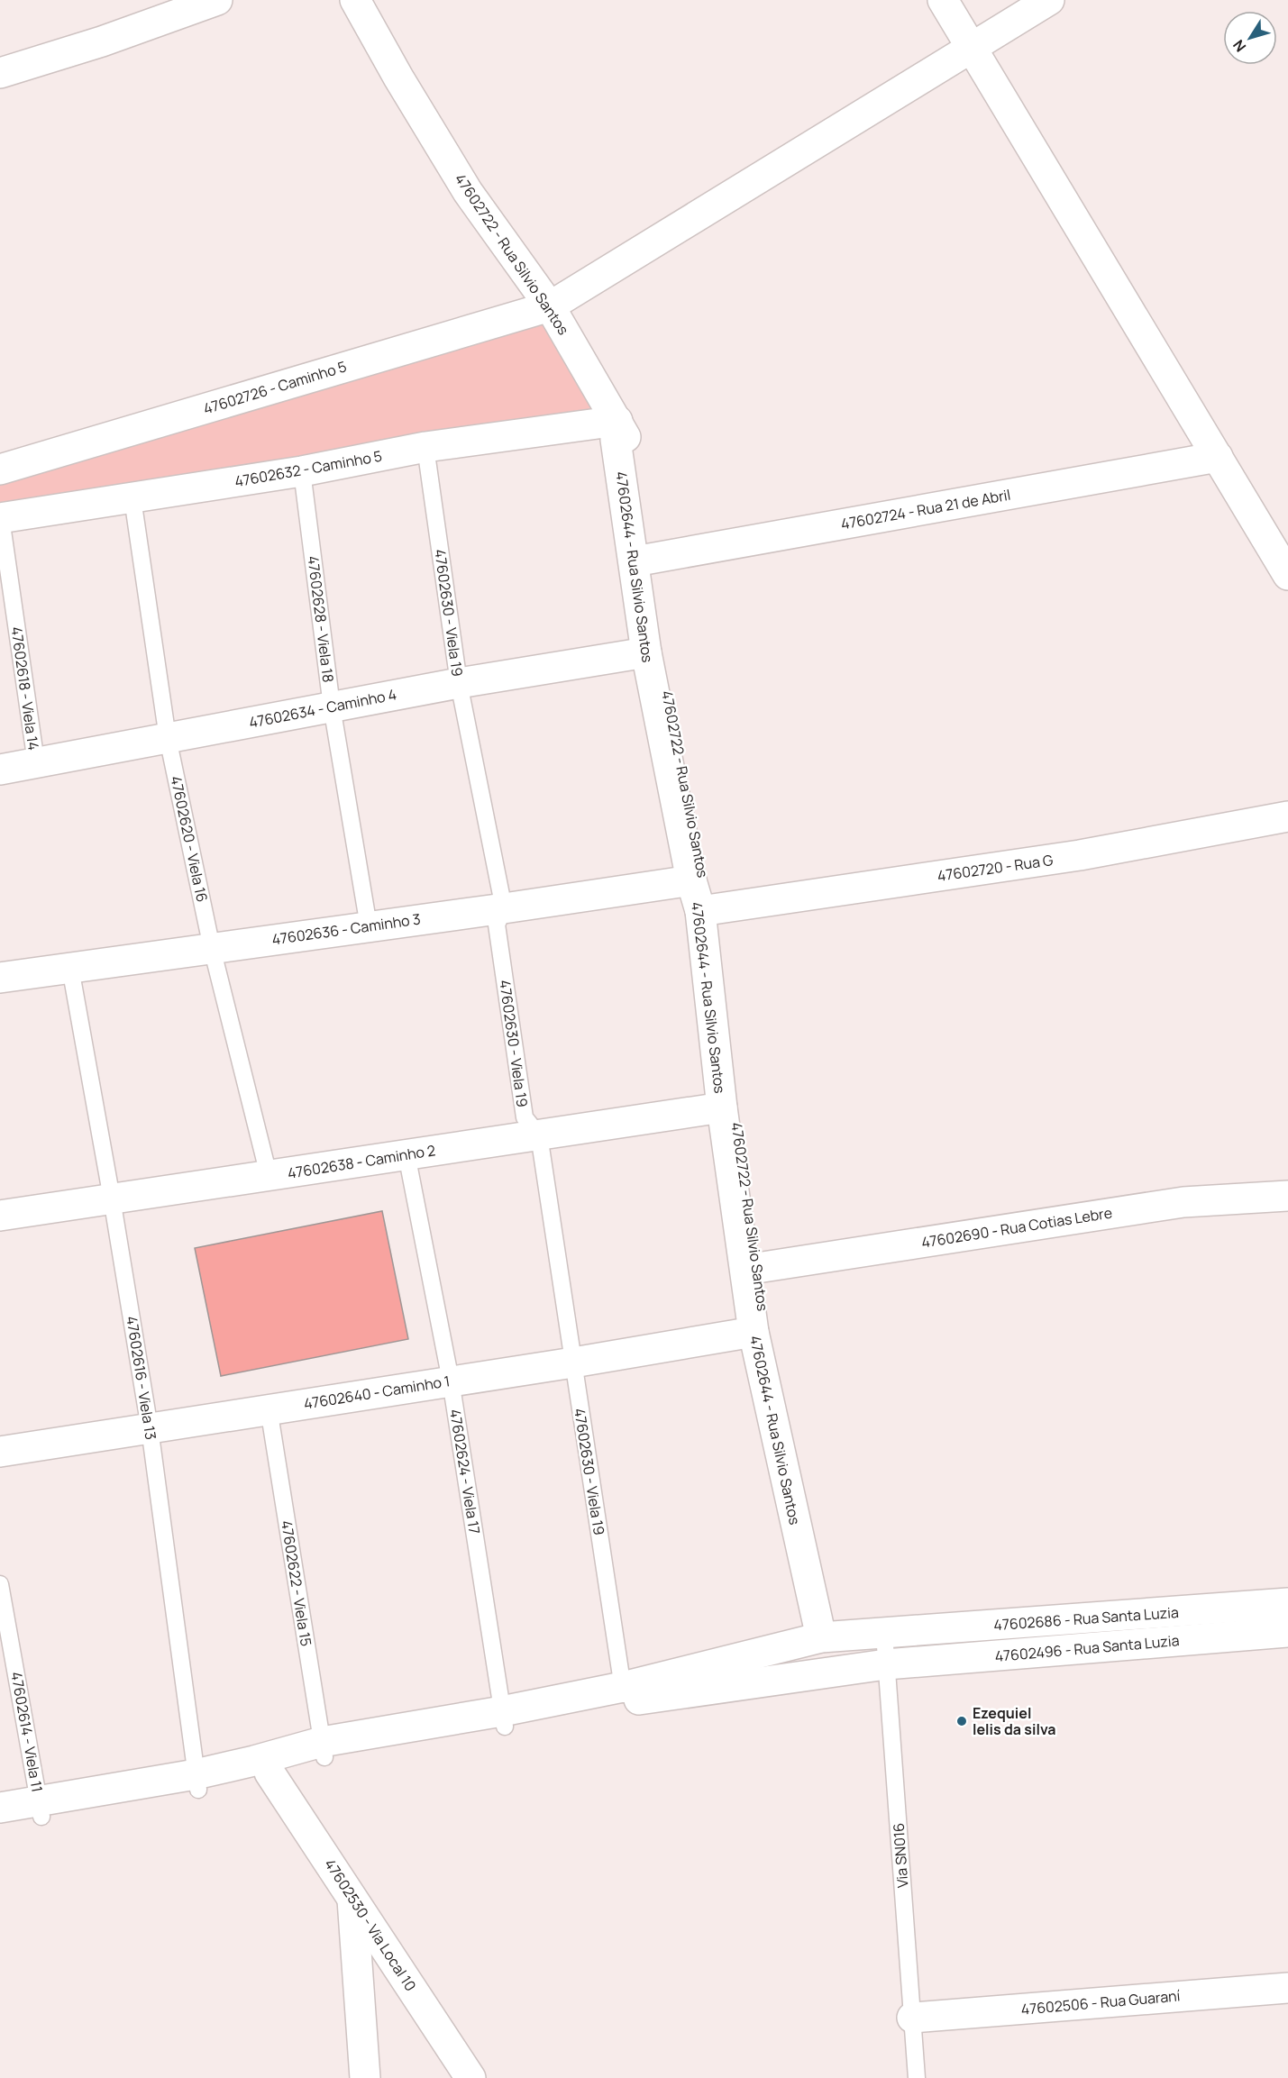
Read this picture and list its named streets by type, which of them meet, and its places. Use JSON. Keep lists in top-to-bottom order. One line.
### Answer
{"streets":{"street":["47602722 - Rua Silvio Santos","47602726 - Caminho 5","47602632 - Caminho 5","47602724 - Rua 21 de Abril","47602644 - Rua Silvio Santos","47602634 - Caminho 4","47602720 - Rua G","47602636 - Caminho 3","47602638 - Caminho 2","47602690 - Rua Cotias Lebre","47602640 - Caminho 1","47602686 - Rua Santa Luzia","47602496 - Rua Santa Luzia","47602530 - Via Local 10","47602506 - Rua Guaraní"],"lane":["47602630 - Viela 19","47602628 - Viela 18","47602618 - Viela 14","47602620 - Viela 16","47602616 - Viela 13","47602624 - Viela 17","47602622 - Viela 15","47602614 - Viela 11","Via SN016"]},"crossings":[["47602722 - Rua Silvio Santos","47602726 - Caminho 5"],["47602722 - Rua Silvio Santos","47602632 - Caminho 5"],["47602722 - Rua Silvio Santos","47602724 - Rua 21 de Abril"],["47602722 - Rua Silvio Santos","47602644 - Rua Silvio Santos"],["47602722 - Rua Silvio Santos","47602720 - Rua G"],["47602722 - Rua Silvio Santos","47602690 - Rua Cotias Lebre"],["47602722 - Rua Silvio Santos","47602686 - Rua Santa Luzia"],["47602632 - Caminho 5","47602644 - Rua Silvio Santos"],["47602632 - Caminho 5","47602630 - Viela 19"],["47602632 - Caminho 5","47602628 - Viela 18"],["47602632 - Caminho 5","47602618 - Viela 14"],["47602632 - Caminho 5","47602620 - Viela 16"],["47602724 - Rua 21 de Abril","47602644 - Rua Silvio Santos"],["47602644 - Rua Silvio Santos","47602634 - Caminho 4"],["47602644 - Rua Silvio Santos","47602720 - Rua G"],["47602644 - Rua Silvio Santos","47602636 - Caminho 3"],["47602644 - Rua Silvio Santos","47602638 - Caminho 2"],["47602644 - Rua Silvio Santos","47602690 - Rua Cotias Lebre"],["47602644 - Rua Silvio Santos","47602640 - Caminho 1"],["47602644 - Rua Silvio Santos","47602686 - Rua Santa Luzia"],["47602630 - Viela 19","47602634 - Caminho 4"],["47602630 - Viela 19","47602636 - Caminho 3"],["47602630 - Viela 19","47602638 - Caminho 2"],["47602630 - Viela 19","47602640 - Caminho 1"],["47602630 - Viela 19","47602686 - Rua Santa Luzia"],["47602630 - Viela 19","47602496 - Rua Santa Luzia"],["47602628 - Viela 18","47602634 - Caminho 4"],["47602628 - Viela 18","47602636 - Caminho 3"],["47602618 - Viela 14","47602634 - Caminho 4"],["47602634 - Caminho 4","47602620 - Viela 16"],["47602620 - Viela 16","47602636 - Caminho 3"],["47602620 - Viela 16","47602638 - Caminho 2"],["47602636 - Caminho 3","47602616 - Viela 13"],["47602638 - Caminho 2","47602616 - Viela 13"],["47602638 - Caminho 2","47602624 - Viela 17"],["47602616 - Viela 13","47602640 - Caminho 1"],["47602640 - Caminho 1","47602624 - Viela 17"],["47602640 - Caminho 1","47602622 - Viela 15"],["47602686 - Rua Santa Luzia","47602496 - Rua Santa Luzia"],["47602686 - Rua Santa Luzia","Via SN016"],["47602496 - Rua Santa Luzia","Via SN016"],["Via SN016","47602506 - Rua Guaraní"]],"places":["Ezequiel lelis da silva"],"north":"bottom left"}
